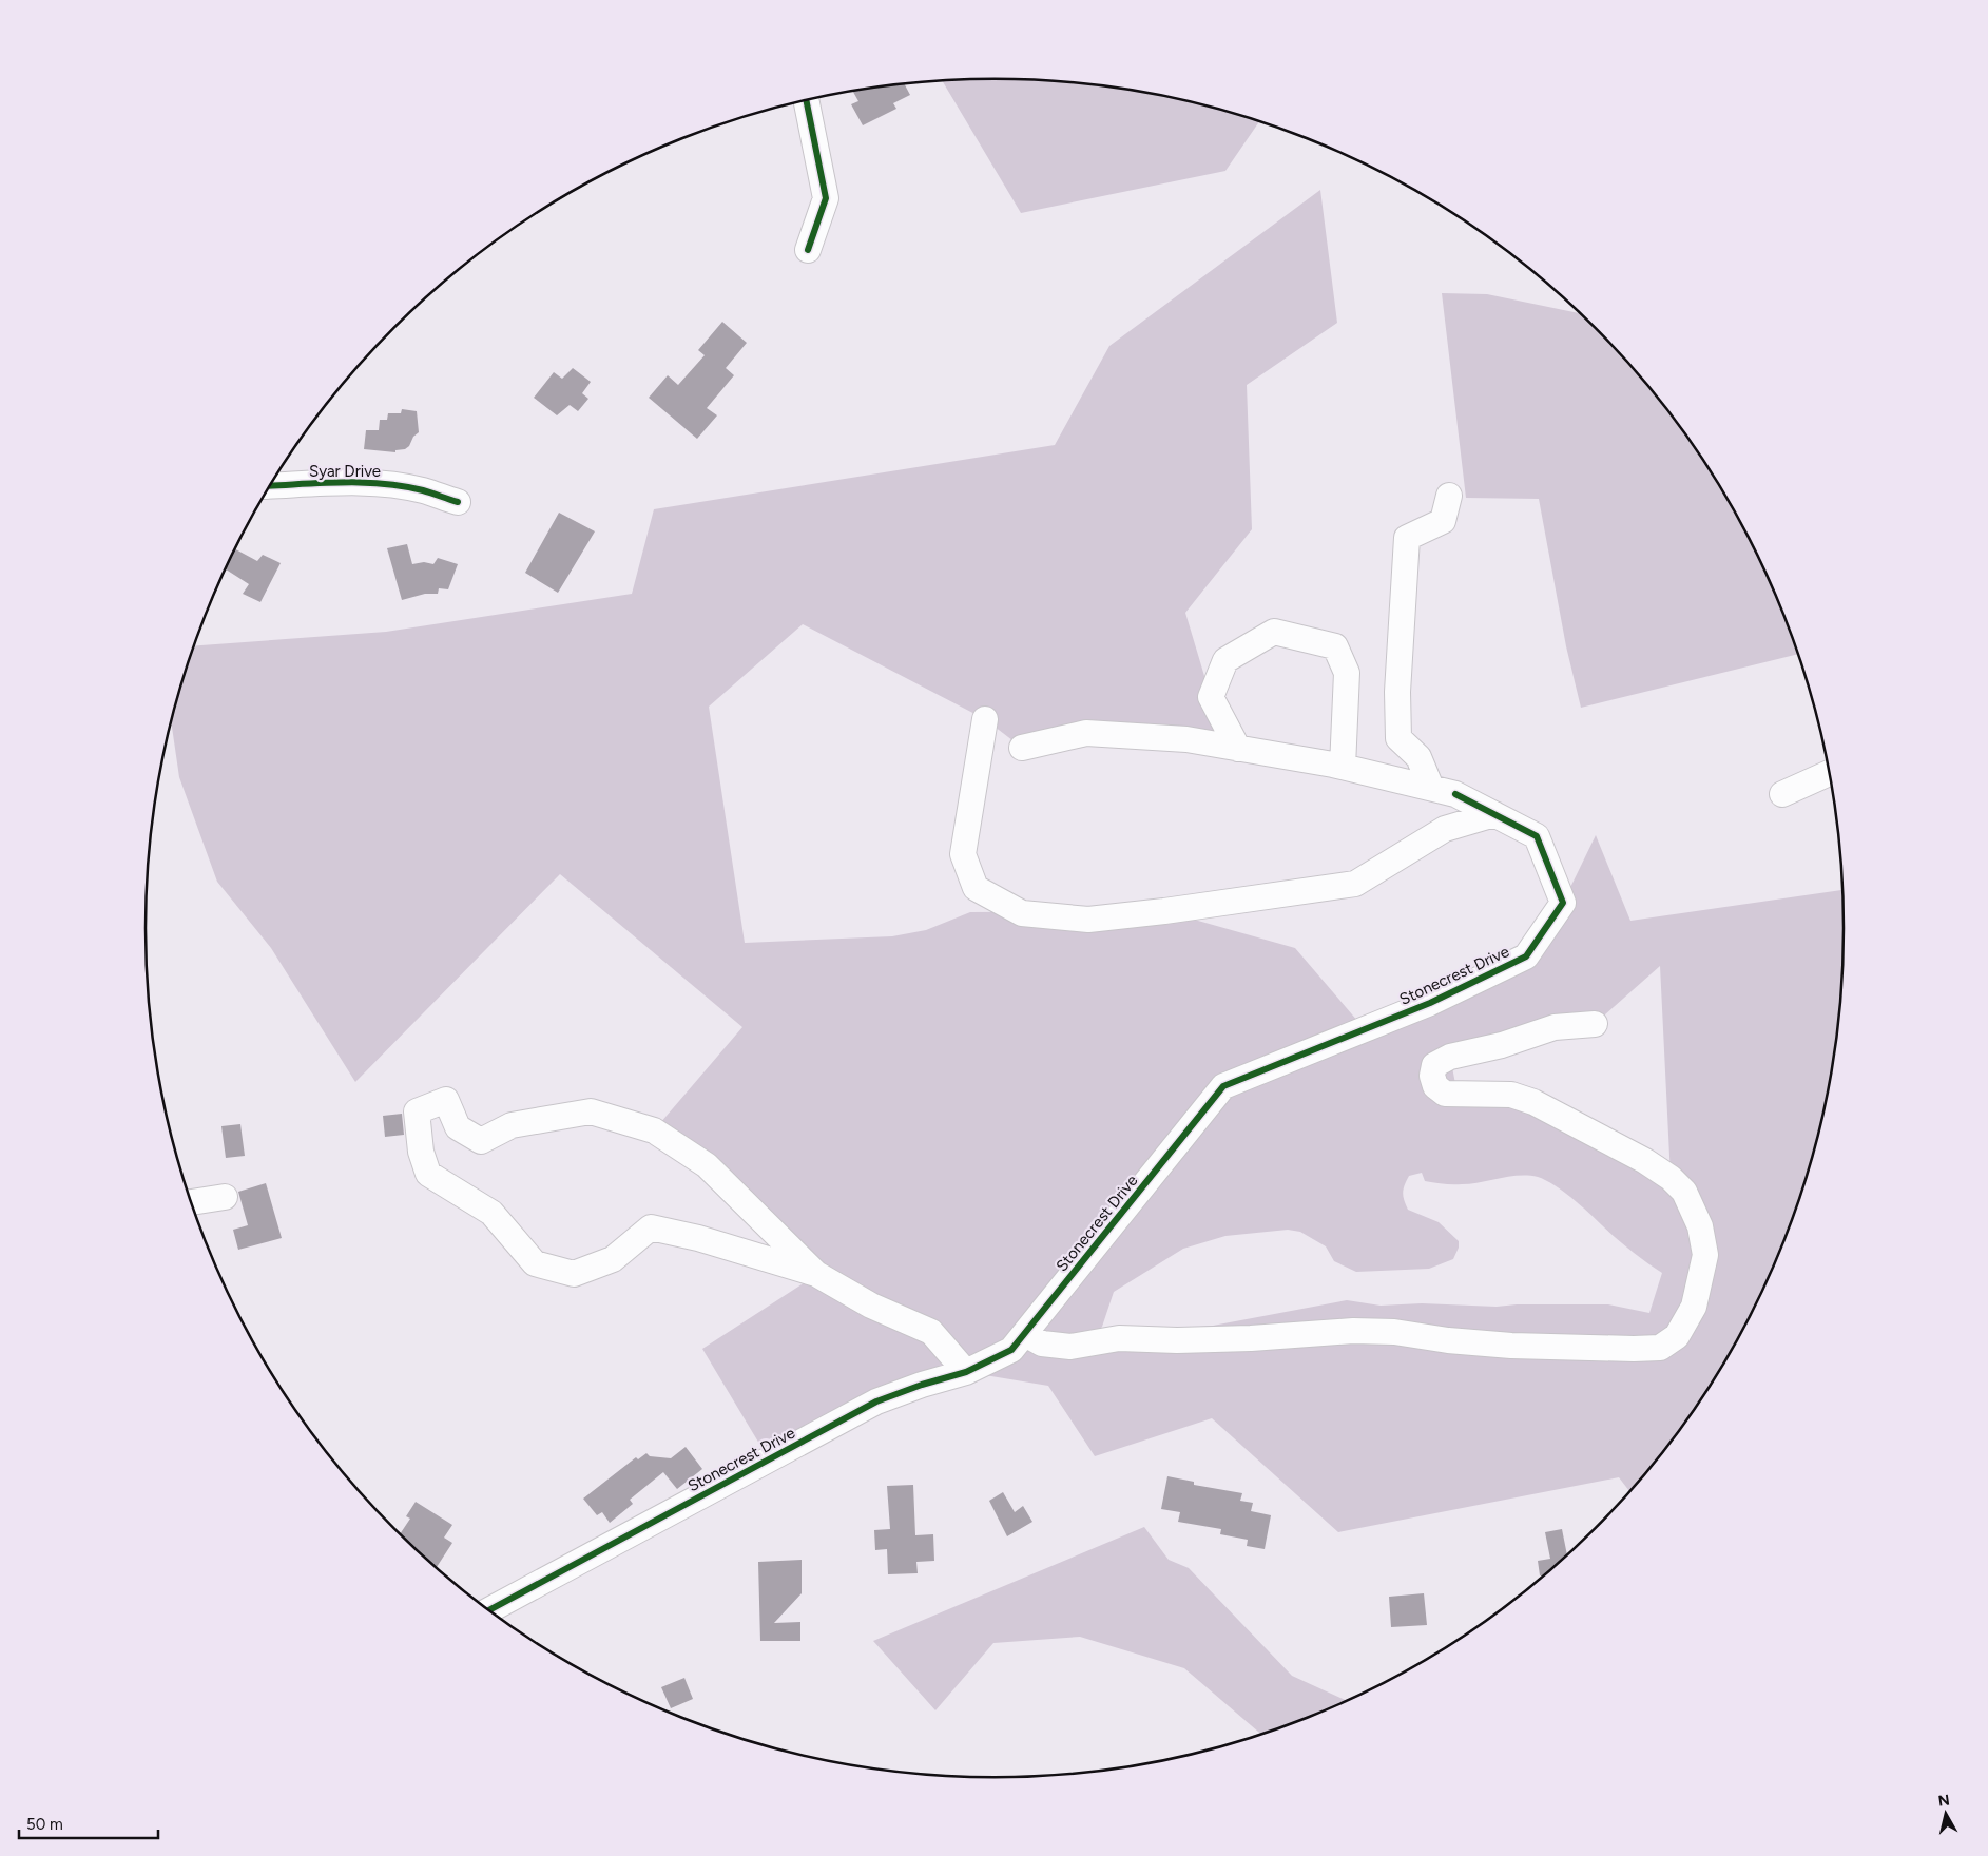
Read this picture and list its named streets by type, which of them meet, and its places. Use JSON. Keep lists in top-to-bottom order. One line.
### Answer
{"streets":{"street":["Syar Drive","Stonecrest Drive"]},"scale_bar":"50 m","north":"top"}
